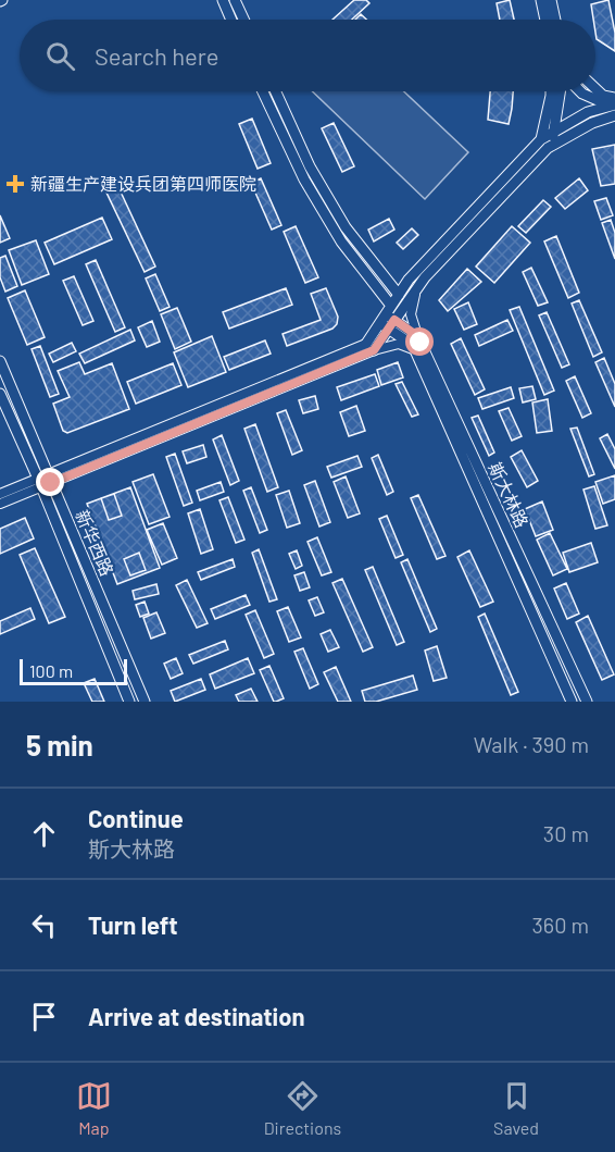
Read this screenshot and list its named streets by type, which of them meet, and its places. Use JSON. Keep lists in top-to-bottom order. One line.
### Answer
{"streets":{"main road":["斯大林路","新华西路"]},"places":{"health":["新疆生产建设兵团第四师医院"]},"scale_bar":"100 m","page":{"search":"Search here","scale":"100 m","heading":["5 min","Walk · 390 m"],"list":[["Continue","斯大林路","30 m"],["Turn left","360 m"],"Arrive at destination"],"nav":["Map","Directions","Saved"]}}
